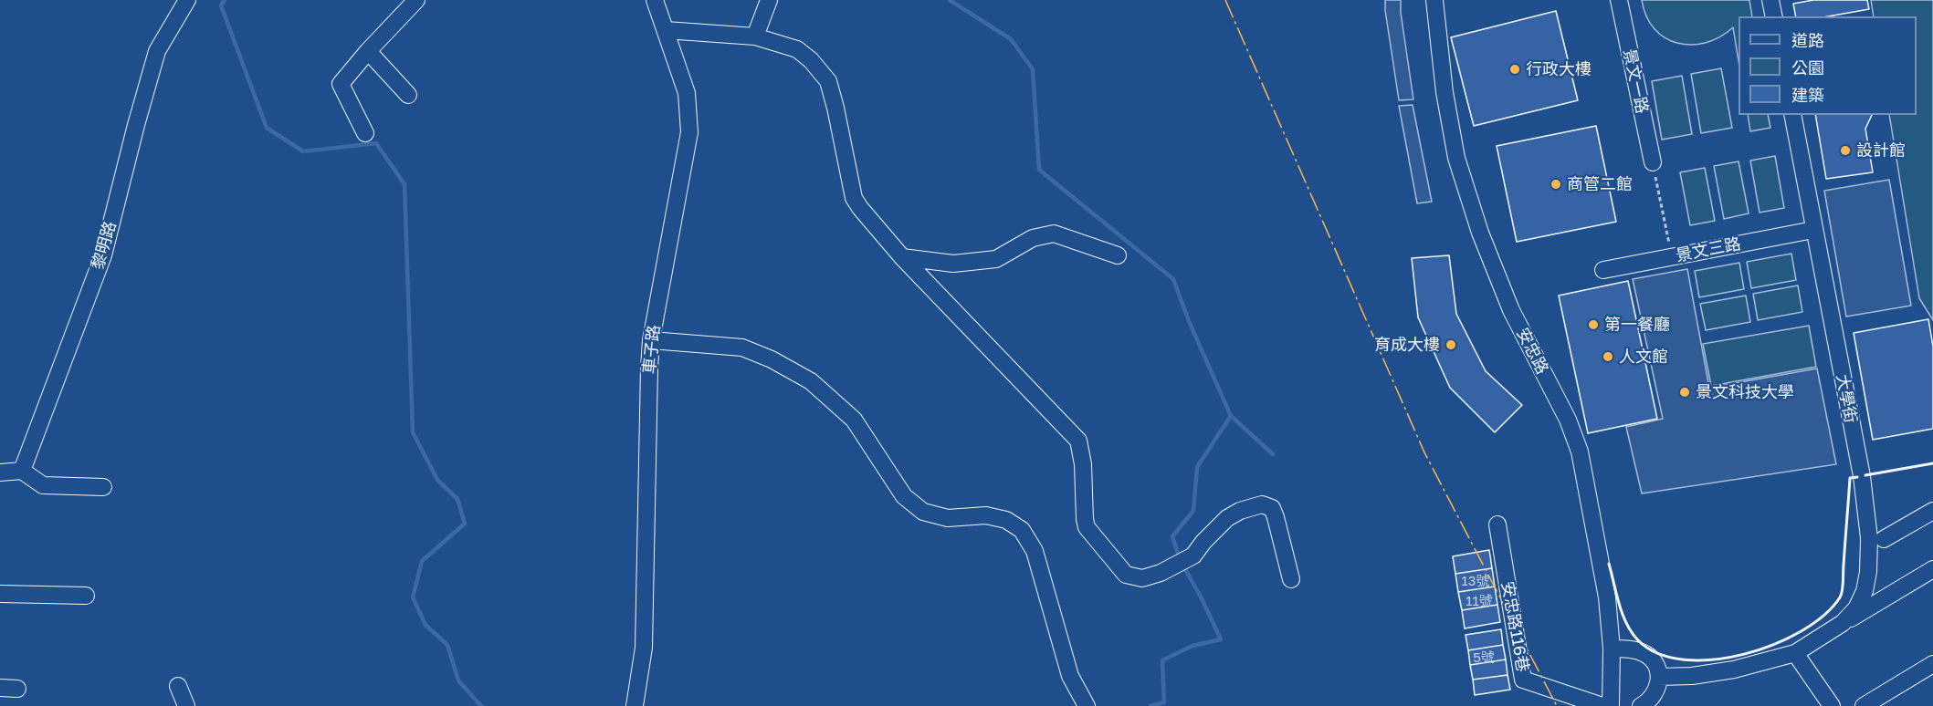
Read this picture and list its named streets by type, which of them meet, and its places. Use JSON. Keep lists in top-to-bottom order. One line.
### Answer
{"streets":{"street":["景文一路","黎明路","景文三路","車子路","安忠路","大學街","安忠路116巷"]},"crossings":[["景文三路","大學街"]],"places":["行政大樓","設計館","商管二館","第一餐廳","育成大樓","人文館","景文科技大學"],"house_numbers":["13號","11號","5號"],"legend":["道路","公園","建築"]}
